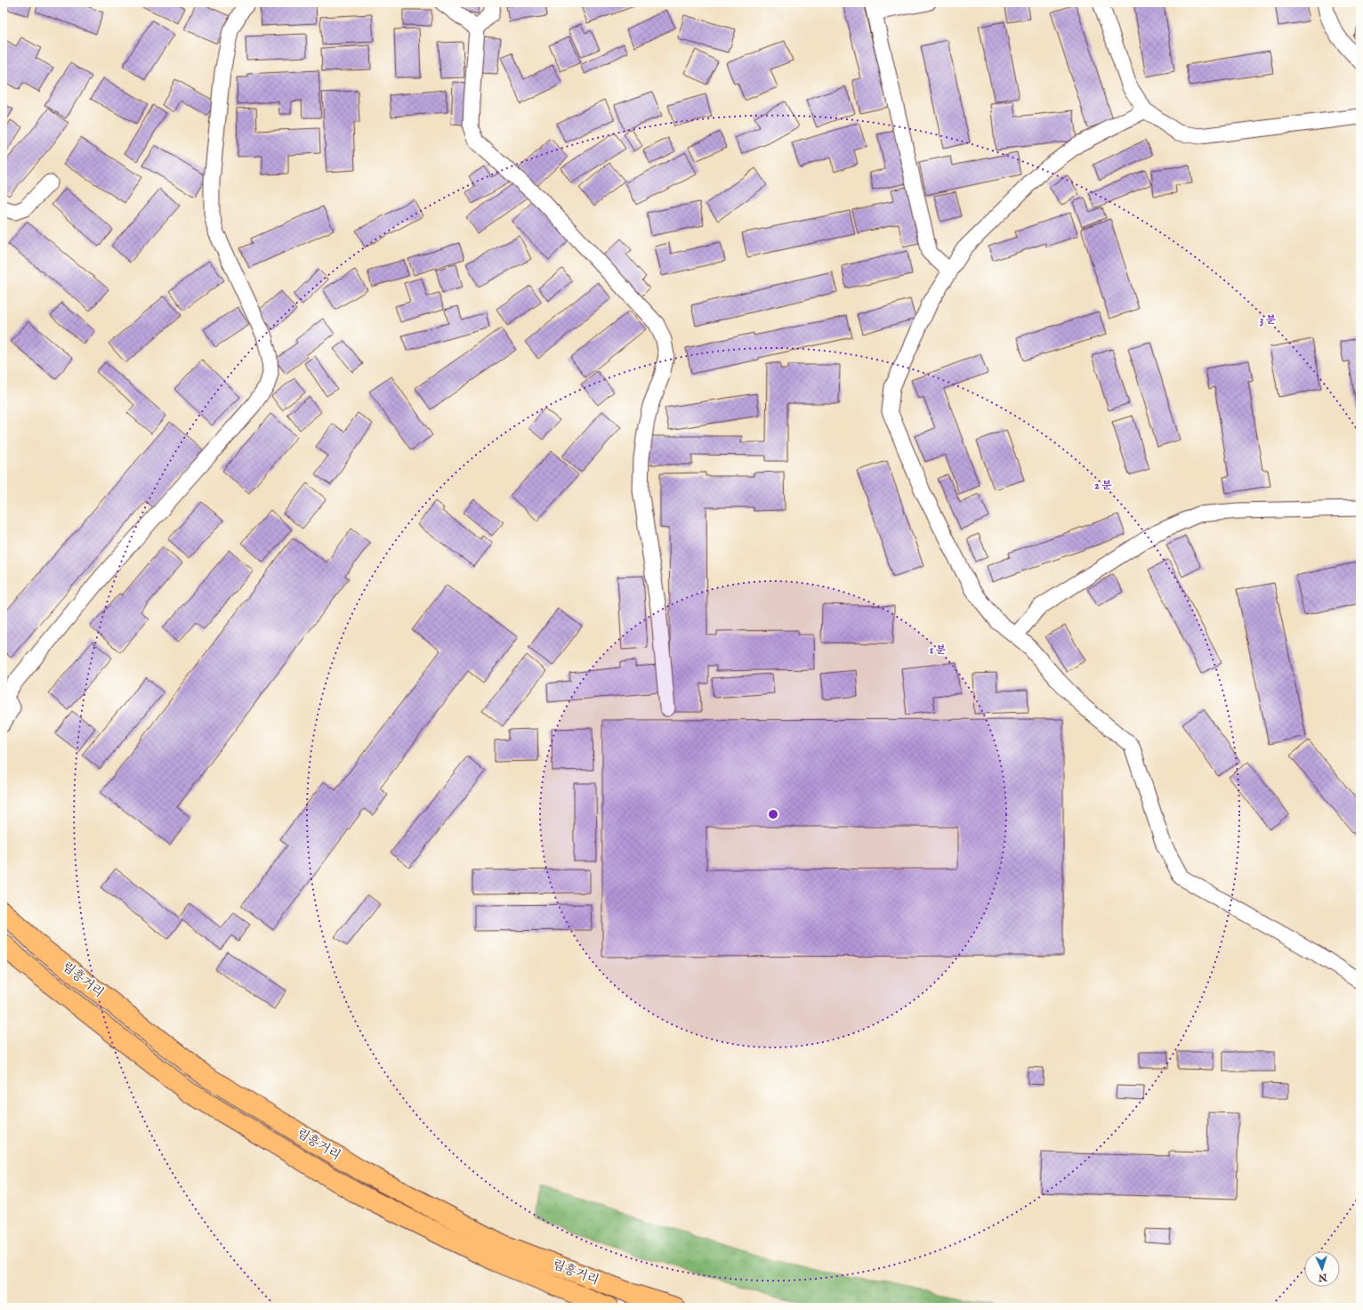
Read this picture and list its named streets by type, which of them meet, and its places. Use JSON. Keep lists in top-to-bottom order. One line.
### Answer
{"streets":{"main road":["림흥거리"]},"north":"bottom","rings":["3 분","2 분","1 분"]}
